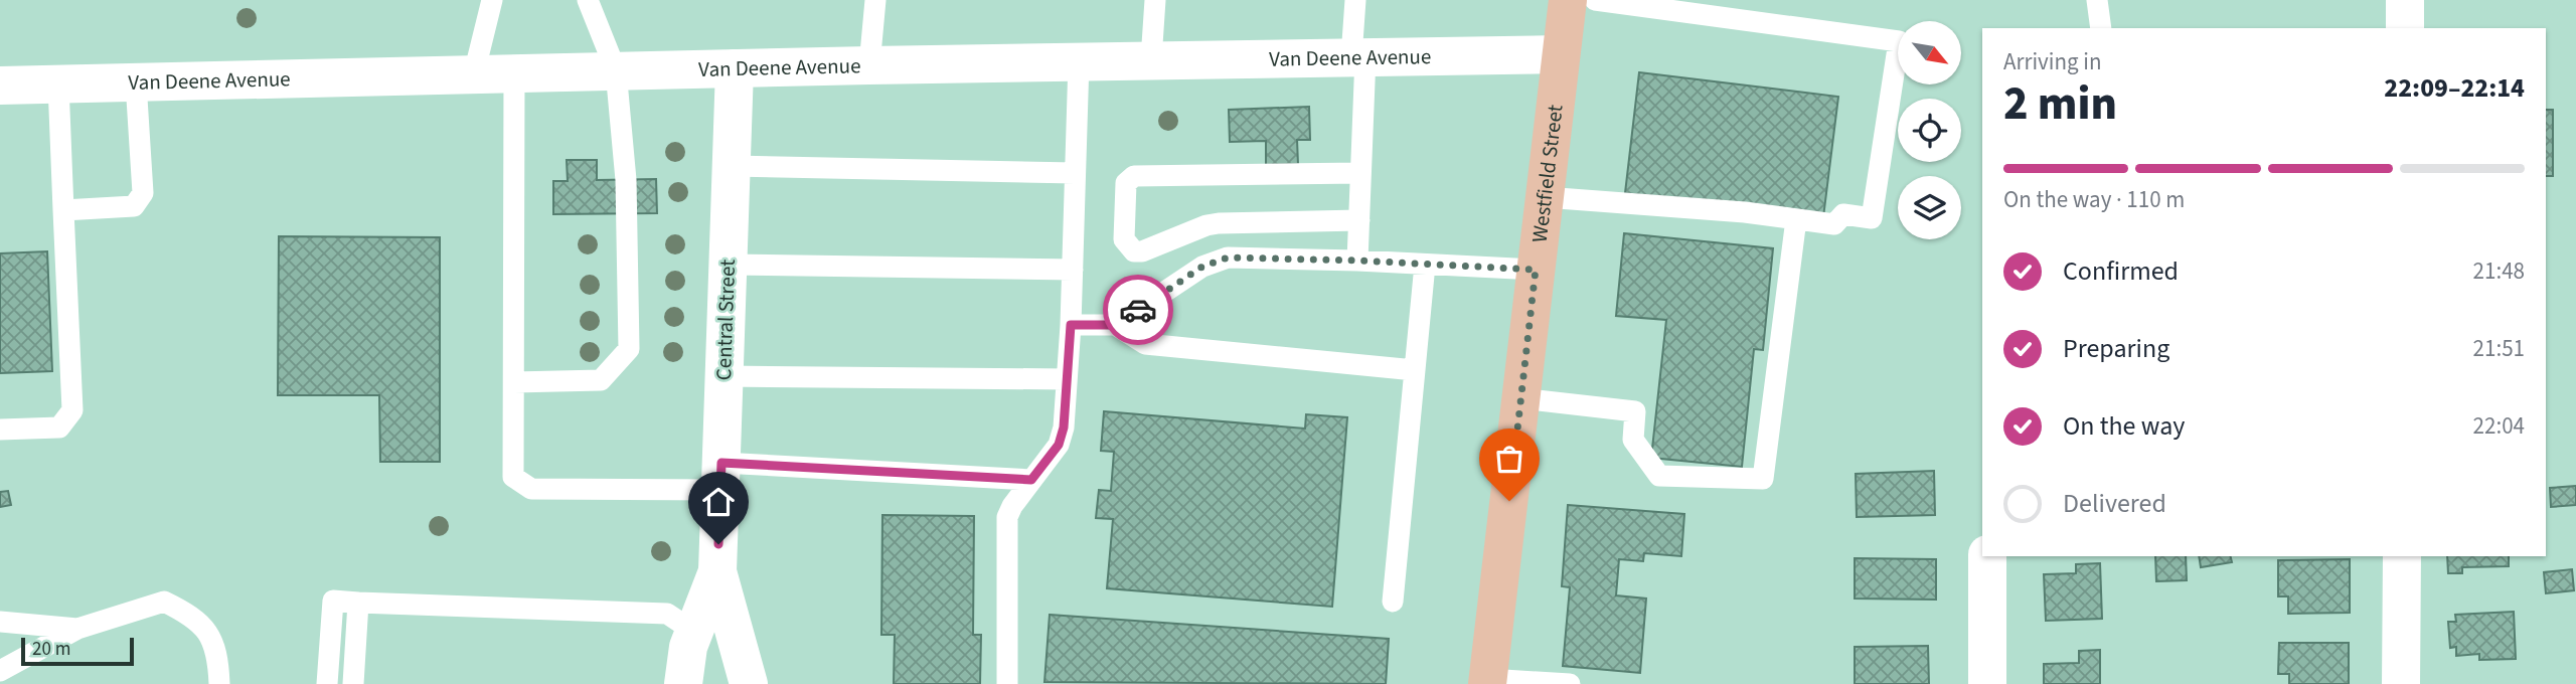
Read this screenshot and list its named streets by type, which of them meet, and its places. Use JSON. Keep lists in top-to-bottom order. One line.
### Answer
{"streets":{"main road":["Westfield Street"],"street":["Van Deene Avenue","Central Street"]},"crossings":[["Van Deene Avenue","Westfield Street"],["Van Deene Avenue","Central Street"]],"scale_bar":"20 m","north":"bottom right","page":{"heading":["2 min","Arriving in","22:09–22:14"],"bar":"On the way · 110 m","list":[["Confirmed","21:48"],["Preparing","21:51"],["On the way","22:04"],"Delivered"],"scale":"20 m"}}
